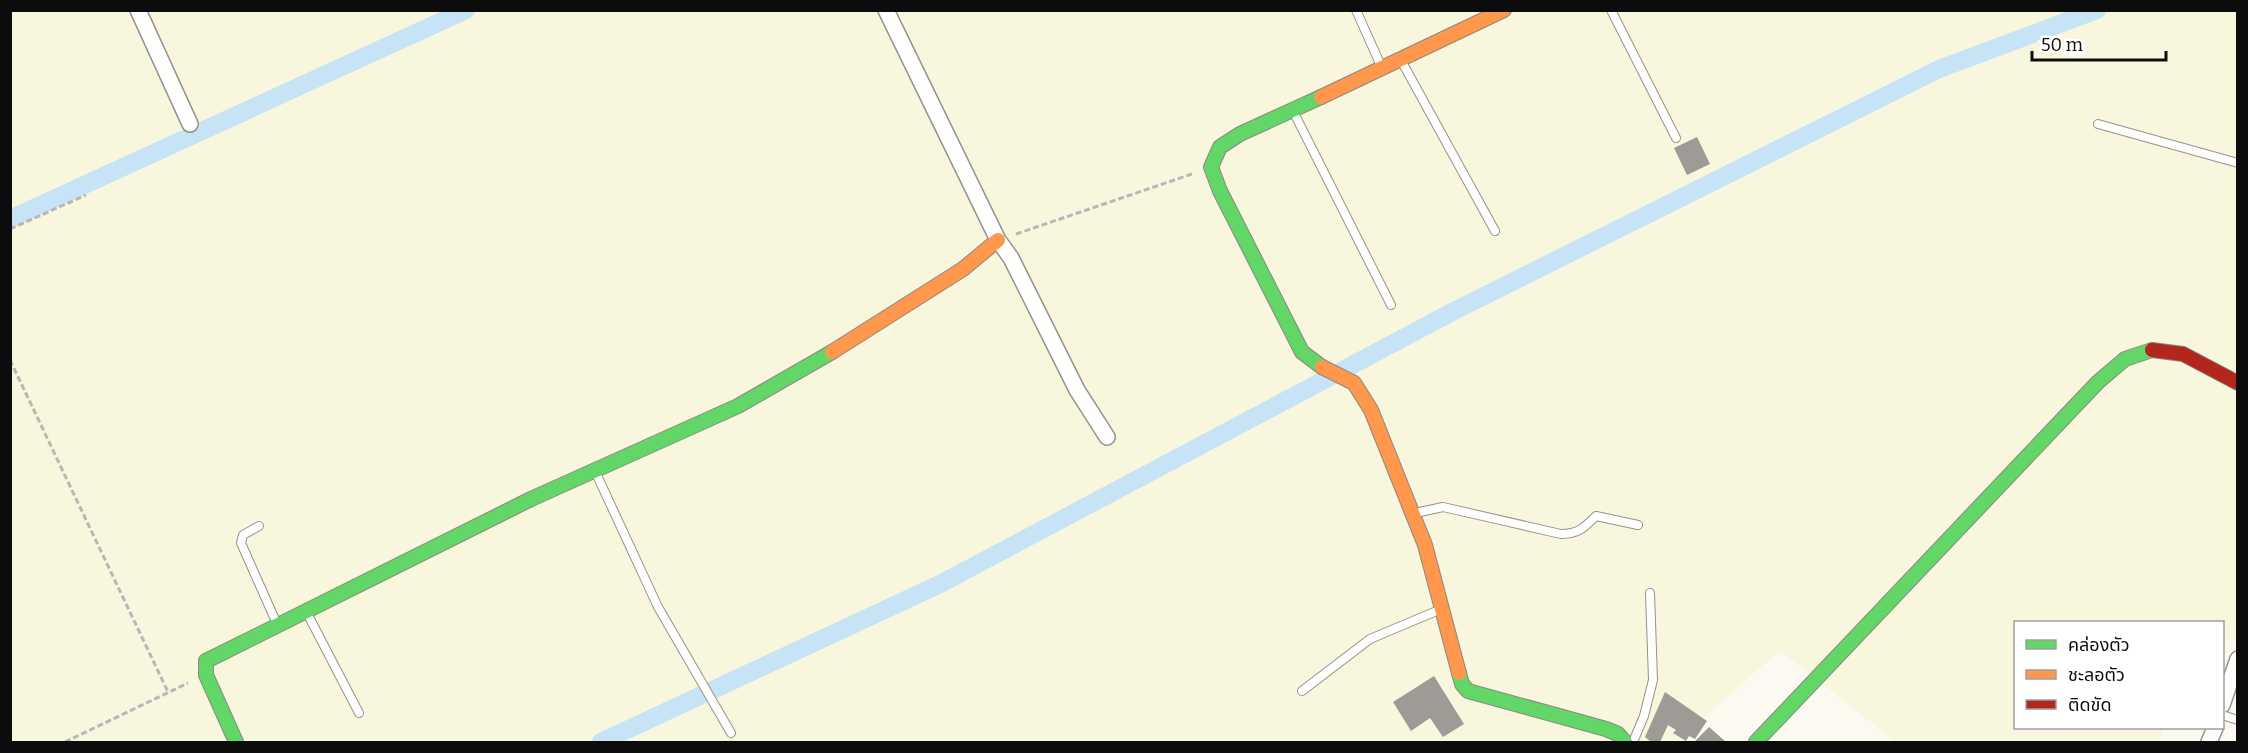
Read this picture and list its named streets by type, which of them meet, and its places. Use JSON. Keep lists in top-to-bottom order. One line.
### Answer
{"legend":["คล่องตัว","ชะลอตัว","ติดขัด"],"scale_bar":"50 m"}
